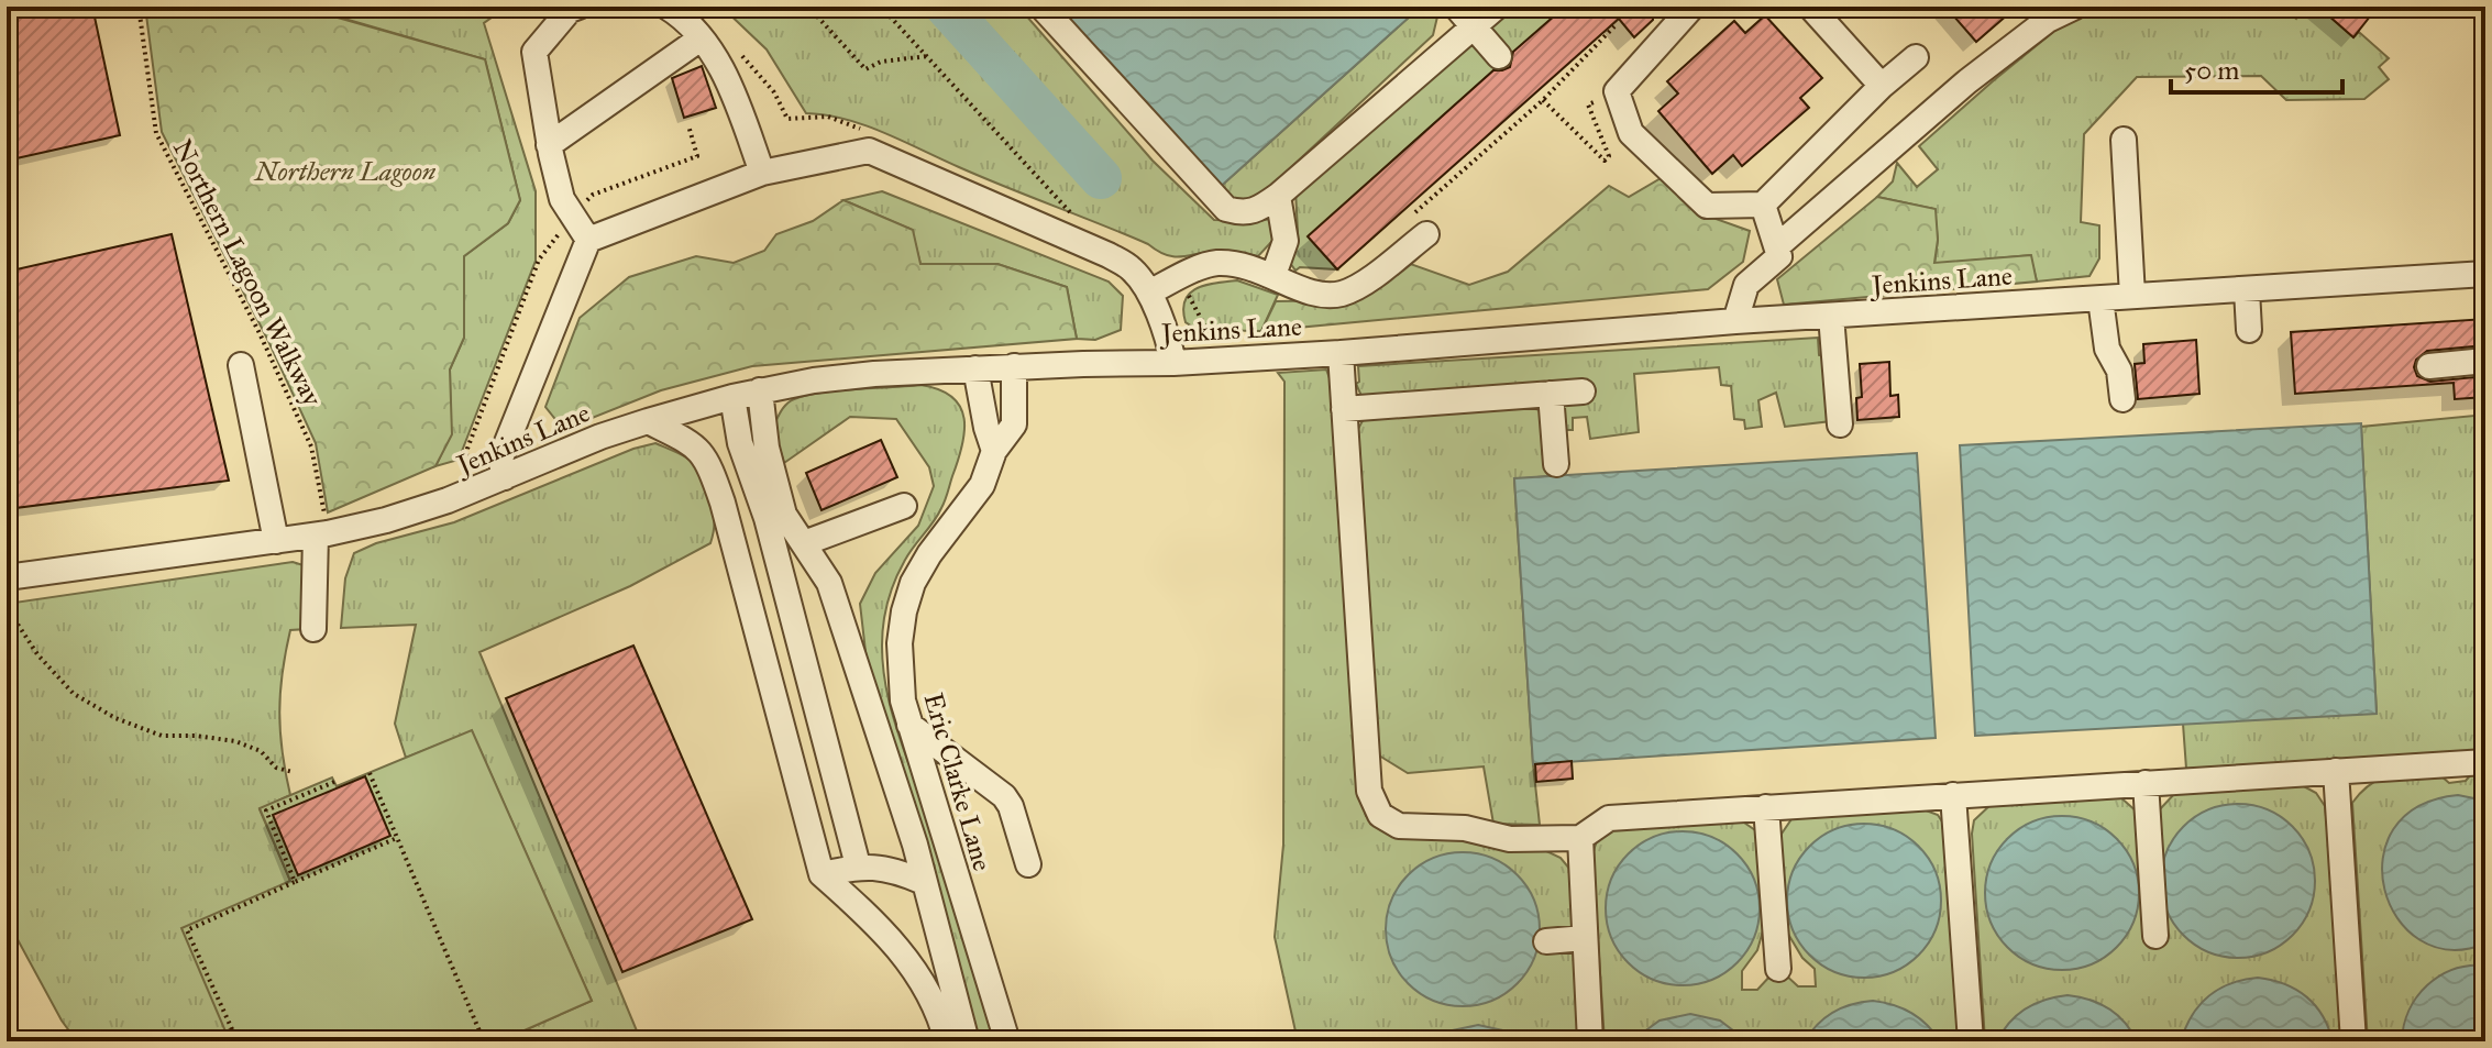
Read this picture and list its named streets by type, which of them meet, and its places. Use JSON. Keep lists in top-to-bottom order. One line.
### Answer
{"streets":{"street":["Jenkins Lane","Eric Clarke Lane"],"path":["Northern Lagoon Walkway"]},"crossings":[["Jenkins Lane","Eric Clarke Lane"]],"parks":["Northern Lagoon"],"scale_bar":"50 m"}
